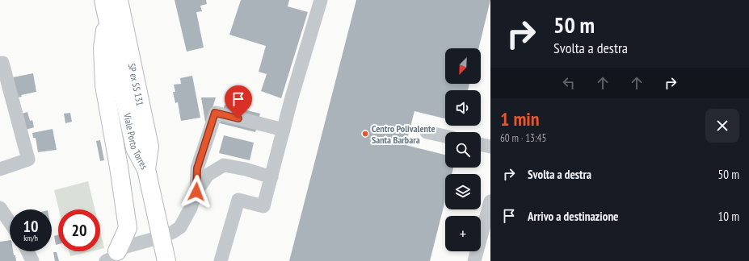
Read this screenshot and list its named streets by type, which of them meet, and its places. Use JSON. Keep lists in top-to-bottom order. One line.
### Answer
{"streets":{"main road":["SP ex SS 131","Viale Porto Torres"]},"crossings":[["SP ex SS 131","Viale Porto Torres"]],"places":["Centro Polivalente Santa Barbara"],"north":"bottom left","page":{"turn":["50 m","Svolta a destra"],"map_buttons":"+","heading":["1 min","60 m · 13:45"],"list":[{"name":"Svolta a destra","value":"50 m"},{"name":"Arrivo a destinazione","value":"10 m"}],"speed":"10 km/h","limit":"20"}}
